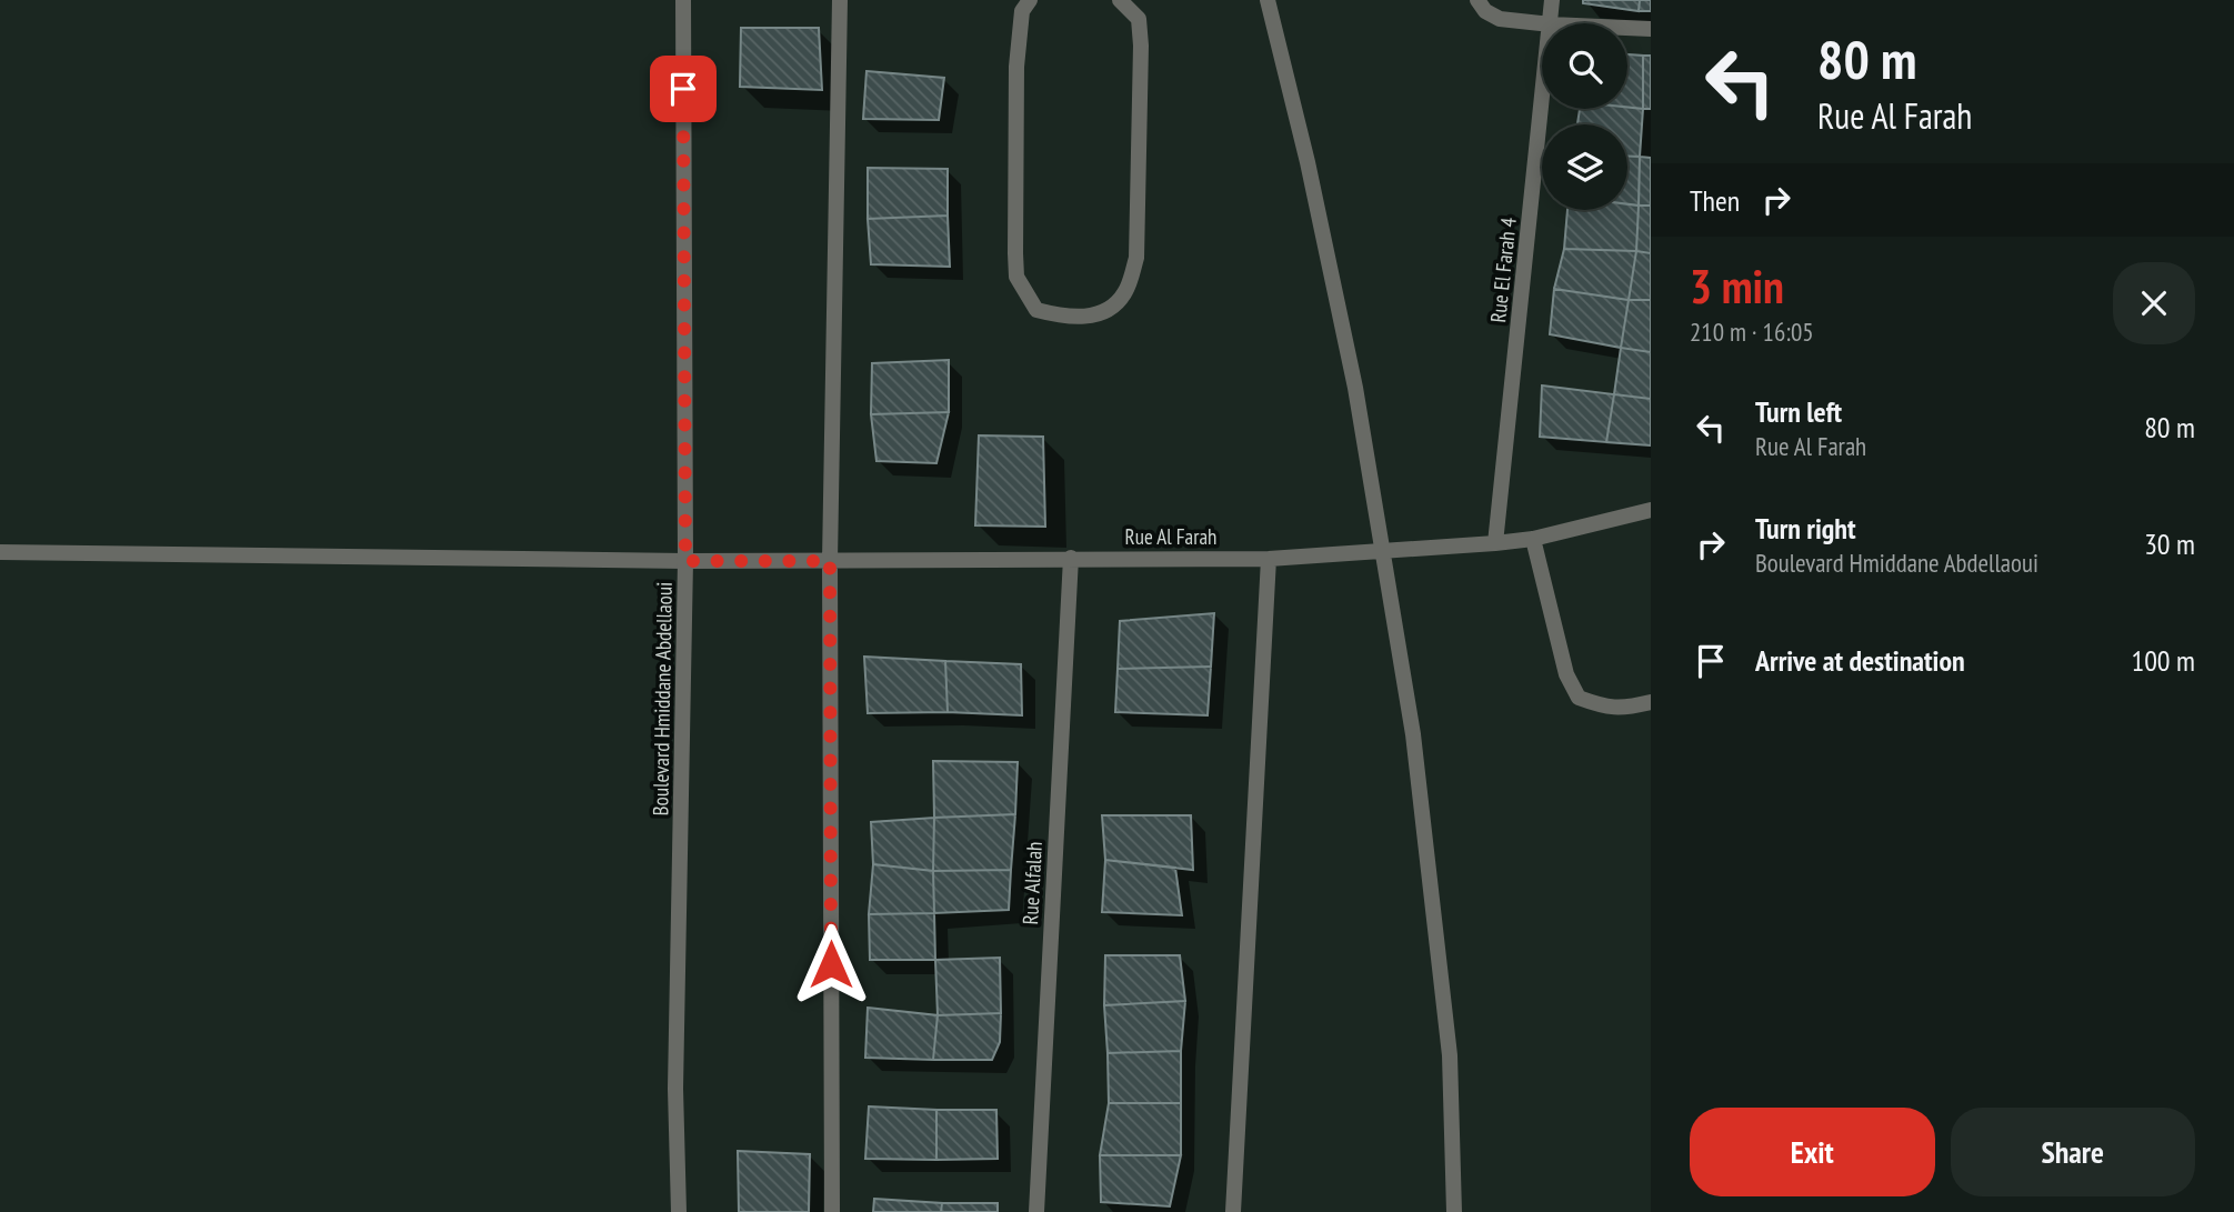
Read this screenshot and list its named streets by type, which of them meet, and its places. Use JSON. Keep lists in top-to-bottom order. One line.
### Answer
{"streets":{"street":["Rue El Farah 4","Rue Al Farah","Boulevard Hmiddane Abdellaoui","Rue Alfalah"]},"crossings":[["Rue El Farah 4","Rue Al Farah"],["Rue Al Farah","Boulevard Hmiddane Abdellaoui"],["Rue Al Farah","Rue Alfalah"]],"page":{"turn":["80 m","Rue Al Farah"],"then":"Then","heading":["3 min","210 m · 16:05"],"list":[{"name":"Turn left","note":"Rue Al Farah","value":"80 m"},{"name":"Turn right","note":"Boulevard Hmiddane Abdellaoui","value":"30 m"},{"name":"Arrive at destination","value":"100 m"}],"buttons":["Exit","Share"]}}
